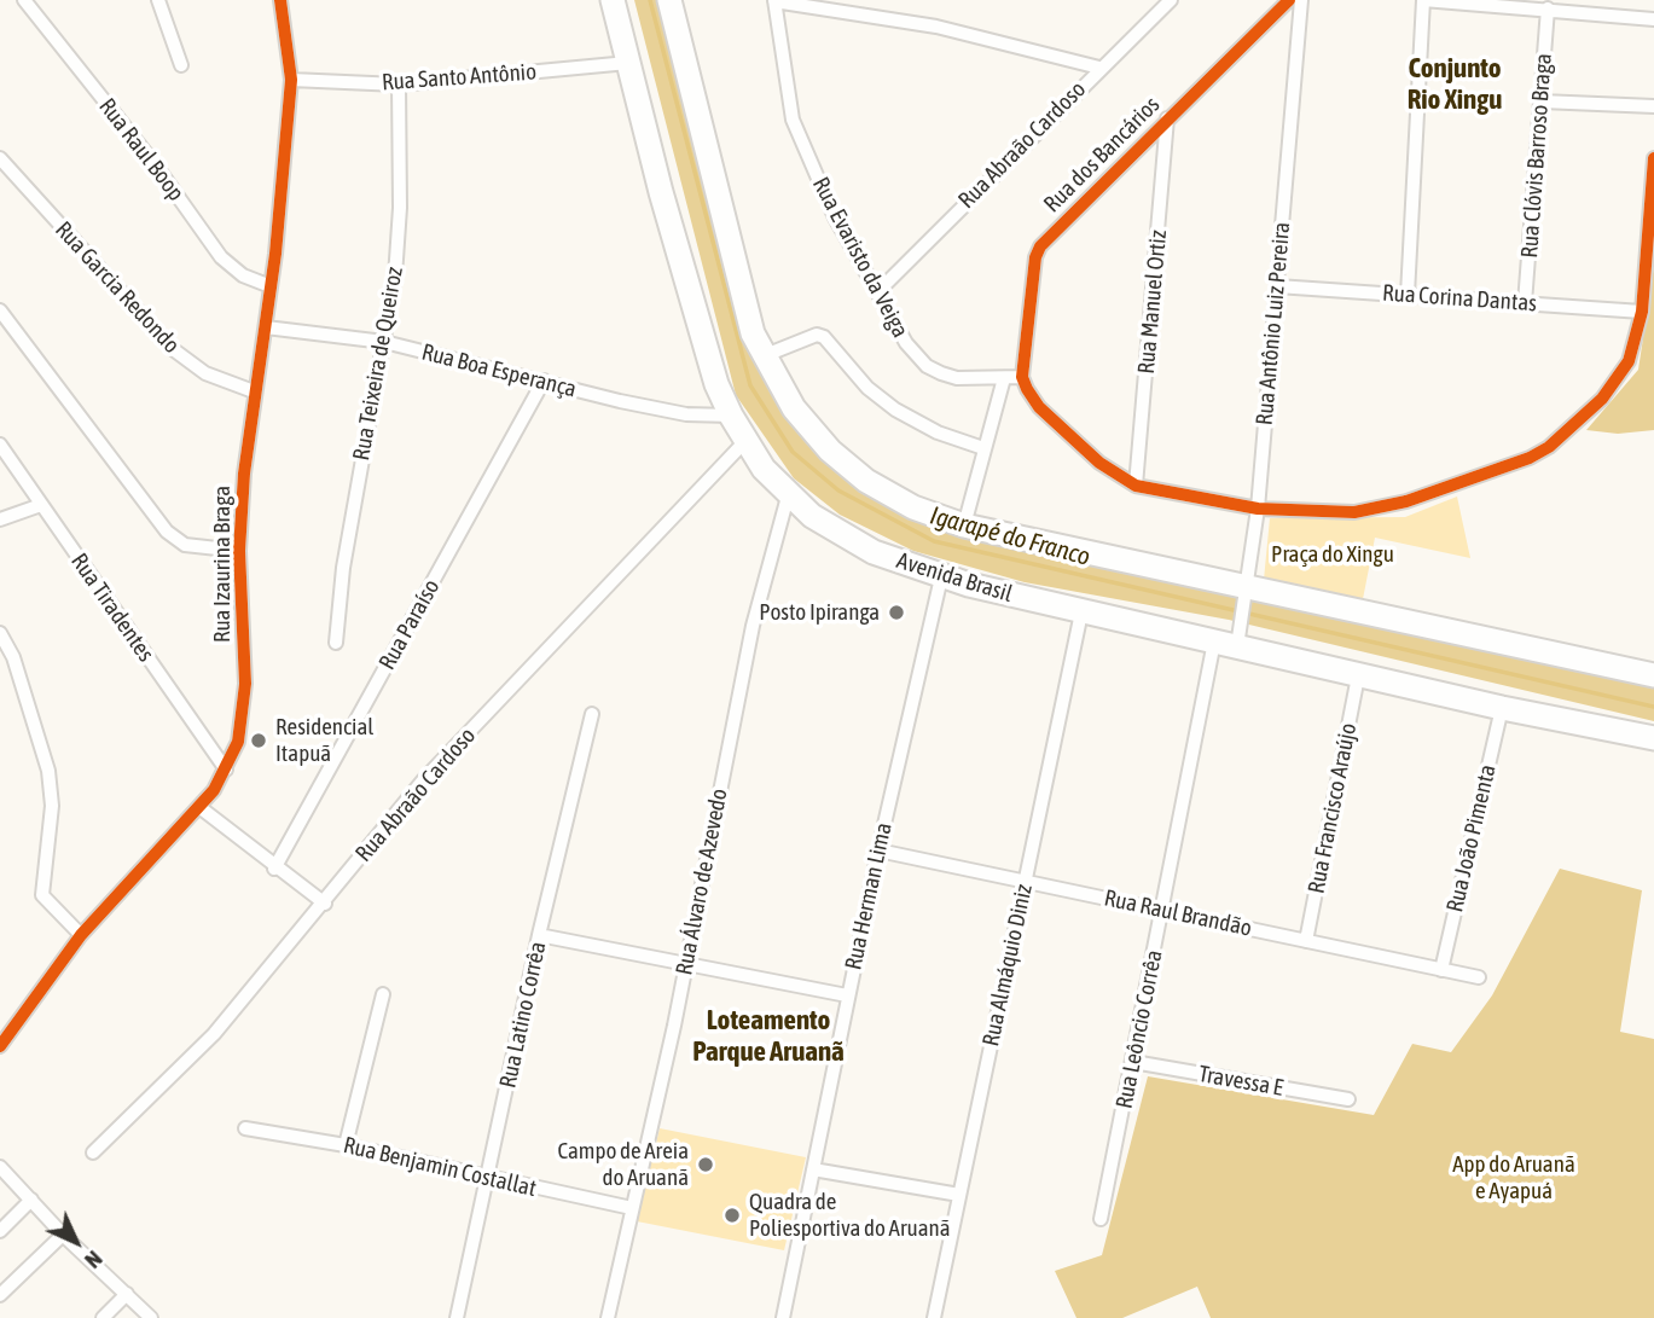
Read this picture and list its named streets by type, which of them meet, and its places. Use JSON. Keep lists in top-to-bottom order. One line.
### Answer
{"streets":{"highway":["Avenida Brasil"],"street":["Rua Santo Antônio","Rua Abraão Cardoso","Rua Raul Boop","Rua dos Bancários","Rua Clóvis Barroso Braga","Rua Evaristo da Veiga","Rua Garcia Redondo","Rua Corina Dantas","Rua Manuel Ortiz","Rua Antônio Luiz Pereira","Rua Teixeira de Queiroz","Rua Boa Esperança","Rua Izaurina Braga","Rua Tiradentes","Rua Paraíso","Rua Francisco Araújo","Rua João Pimenta","Rua Álvaro de Azevedo","Rua Herman Lima","Rua Raul Brandão","Rua Almáquio Diniz","Rua Latino Corrêa","Rua Leôncio Corrêa","Travessa E","Rua Benjamin Costallat"]},"crossings":[["Rua Santo Antônio","Rua Teixeira de Queiroz"],["Rua Santo Antônio","Rua Izaurina Braga"],["Rua Santo Antônio","Avenida Brasil"],["Rua Abraão Cardoso","Rua Evaristo da Veiga"],["Rua Abraão Cardoso","Avenida Brasil"],["Rua Raul Boop","Rua Izaurina Braga"],["Rua dos Bancários","Rua Evaristo da Veiga"],["Rua dos Bancários","Rua Manuel Ortiz"],["Rua Clóvis Barroso Braga","Rua Corina Dantas"],["Rua Garcia Redondo","Rua Izaurina Braga"],["Rua Corina Dantas","Rua Antônio Luiz Pereira"],["Rua Antônio Luiz Pereira","Avenida Brasil"],["Rua Antônio Luiz Pereira","Rua Leôncio Corrêa"],["Rua Teixeira de Queiroz","Rua Boa Esperança"],["Rua Boa Esperança","Rua Izaurina Braga"],["Rua Boa Esperança","Avenida Brasil"],["Rua Boa Esperança","Rua Paraíso"],["Rua Izaurina Braga","Rua Tiradentes"],["Avenida Brasil","Rua Francisco Araújo"],["Avenida Brasil","Rua João Pimenta"],["Avenida Brasil","Rua Álvaro de Azevedo"],["Avenida Brasil","Rua Herman Lima"],["Avenida Brasil","Rua Almáquio Diniz"],["Avenida Brasil","Rua Leôncio Corrêa"],["Rua Francisco Araújo","Rua Raul Brandão"],["Rua João Pimenta","Rua Raul Brandão"],["Rua Álvaro de Azevedo","Rua Benjamin Costallat"],["Rua Herman Lima","Rua Raul Brandão"],["Rua Raul Brandão","Rua Almáquio Diniz"],["Rua Raul Brandão","Rua Leôncio Corrêa"],["Rua Latino Corrêa","Rua Benjamin Costallat"],["Rua Leôncio Corrêa","Travessa E"]],"districts":["Conjunto Rio Xingu","Loteamento Parque Aruanã"],"water":["Igarapé do Franco"],"parks":["Praça do Xingu","App do Aruanã e Ayapuá"],"places":["Posto Ipiranga","Residencial Itapuã","Campo de Areia do Aruanã","Quadra de Poliesportiva do Aruanã"],"north":"bottom right"}
